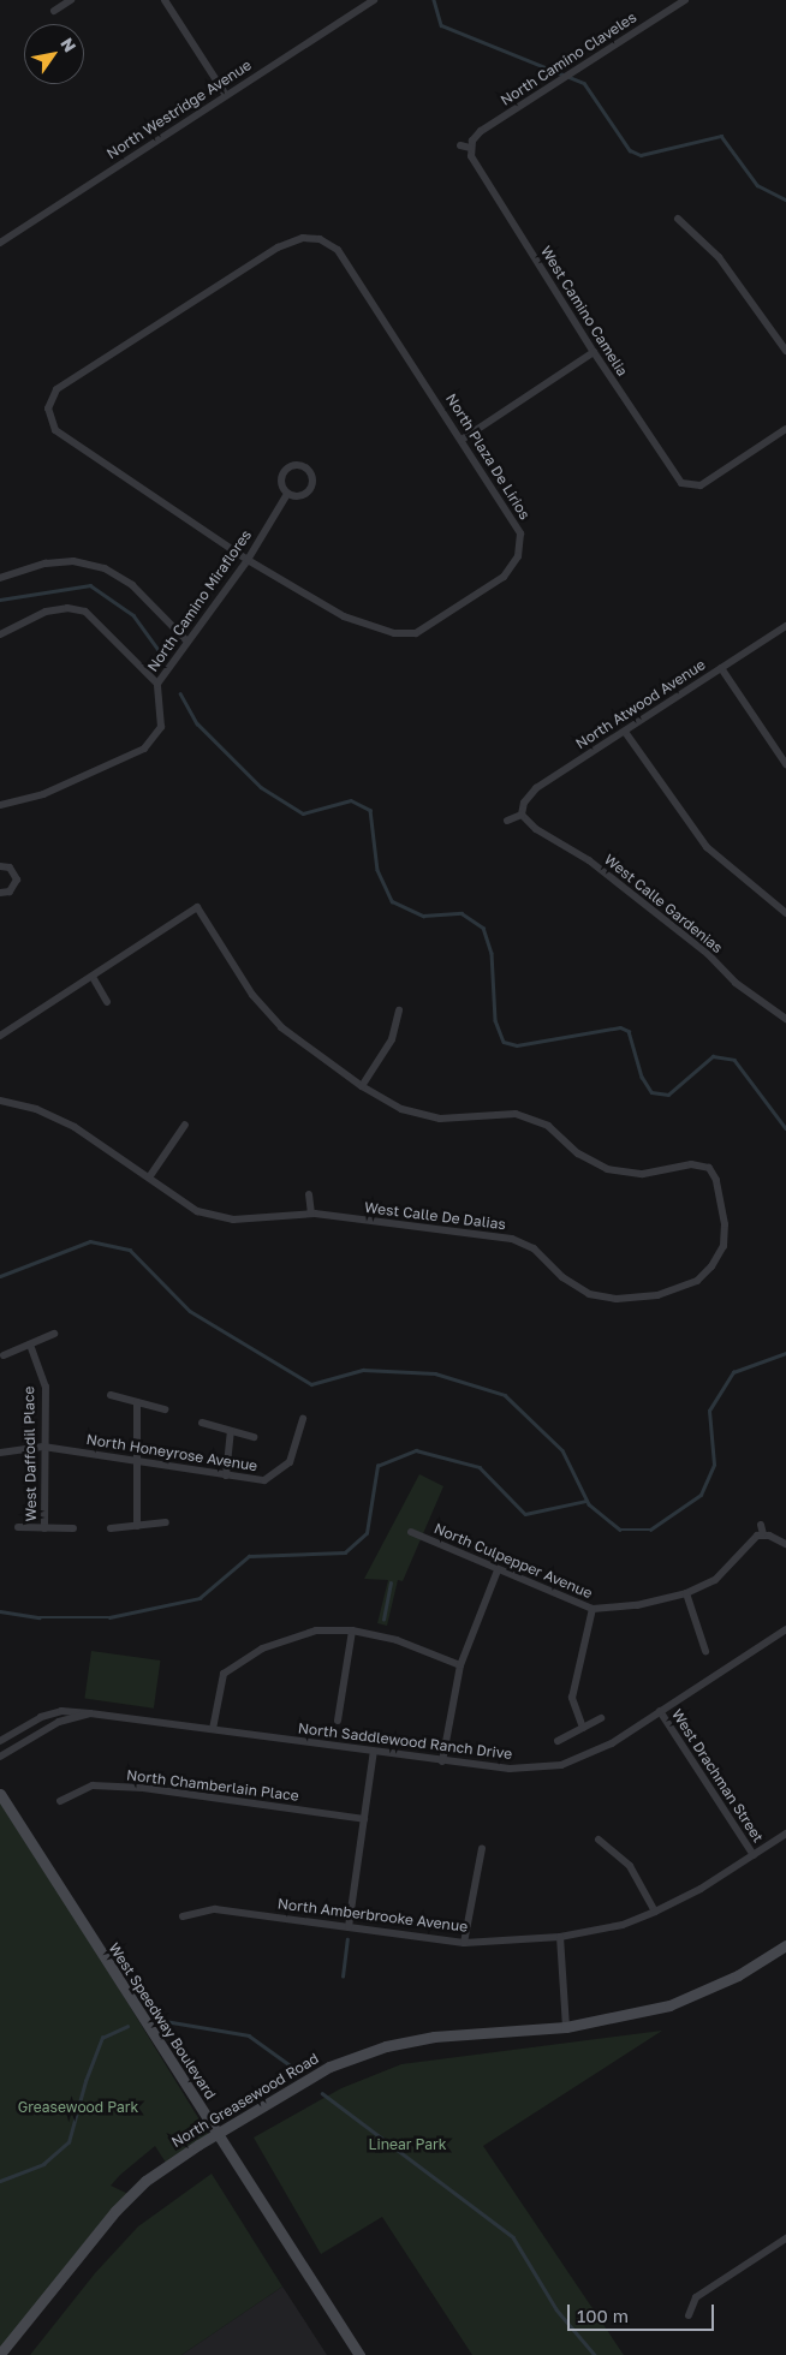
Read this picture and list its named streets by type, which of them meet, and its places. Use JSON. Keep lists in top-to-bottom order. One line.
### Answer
{"streets":{"main road":["West Speedway Boulevard","North Greasewood Road"],"street":["North Camino Claveles","North Westridge Avenue","West Camino Camelia","North Plaza De Lirios","North Camino Miraflores","North Atwood Avenue","West Calle Gardenias","West Calle De Dalias","North Honeyrose Avenue","West Daffodil Place","North Culpepper Avenue","North Saddlewood Ranch Drive","West Drachman Street","North Chamberlain Place","North Amberbrooke Avenue"]},"crossings":[["North Camino Claveles","West Camino Camelia"],["North Plaza De Lirios","North Camino Miraflores"],["North Atwood Avenue","West Calle Gardenias"],["North Honeyrose Avenue","West Daffodil Place"],["North Saddlewood Ranch Drive","West Drachman Street"],["West Drachman Street","North Amberbrooke Avenue"],["West Speedway Boulevard","North Greasewood Road"]],"parks":["Greasewood Park","Linear Park"],"scale_bar":"100 m","north":"top right"}
